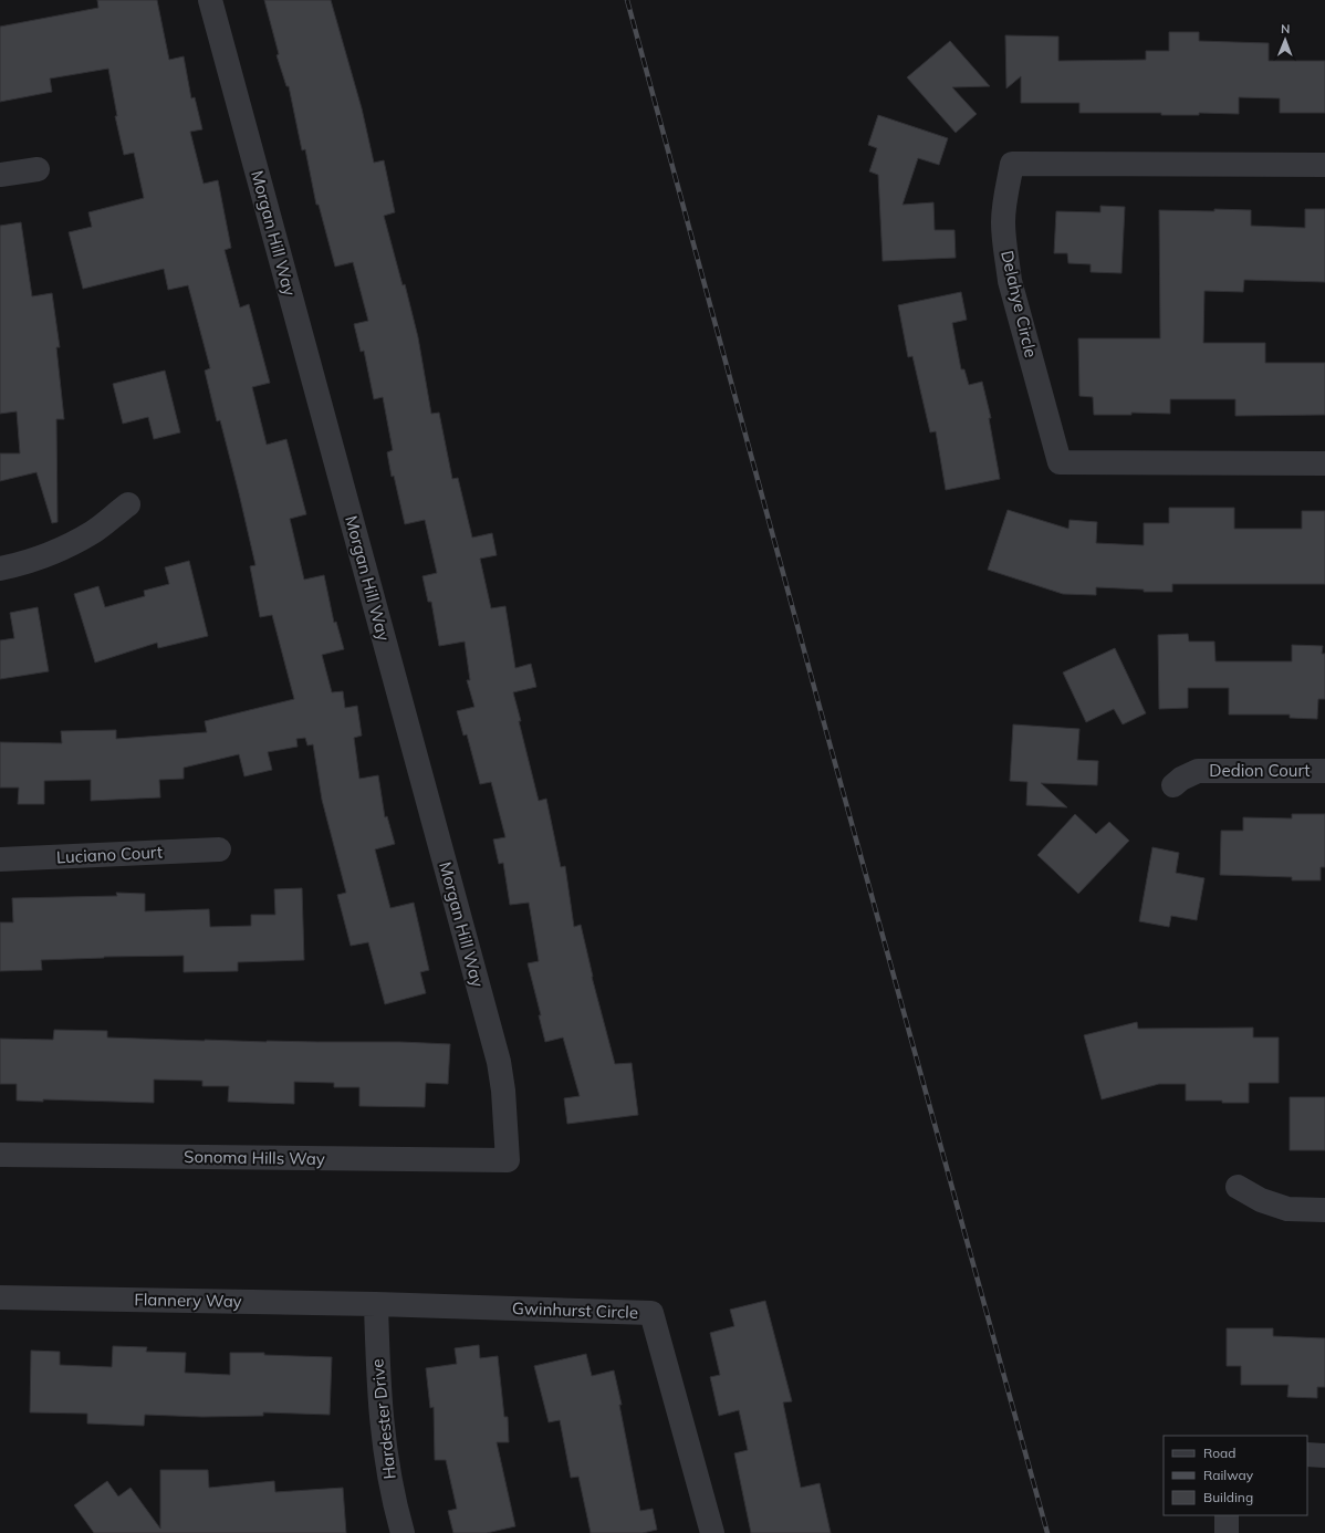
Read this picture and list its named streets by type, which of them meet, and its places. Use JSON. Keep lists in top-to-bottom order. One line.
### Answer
{"streets":{"street":["Morgan Hill Way","Delahye Circle","Dedion Court","Luciano Court","Sonoma Hills Way","Flannery Way","Gwinhurst Circle","Hardester Drive"]},"crossings":[["Morgan Hill Way","Sonoma Hills Way"],["Flannery Way","Gwinhurst Circle"],["Flannery Way","Hardester Drive"],["Gwinhurst Circle","Hardester Drive"]],"legend":["Road","Railway","Building"],"north":"top"}
